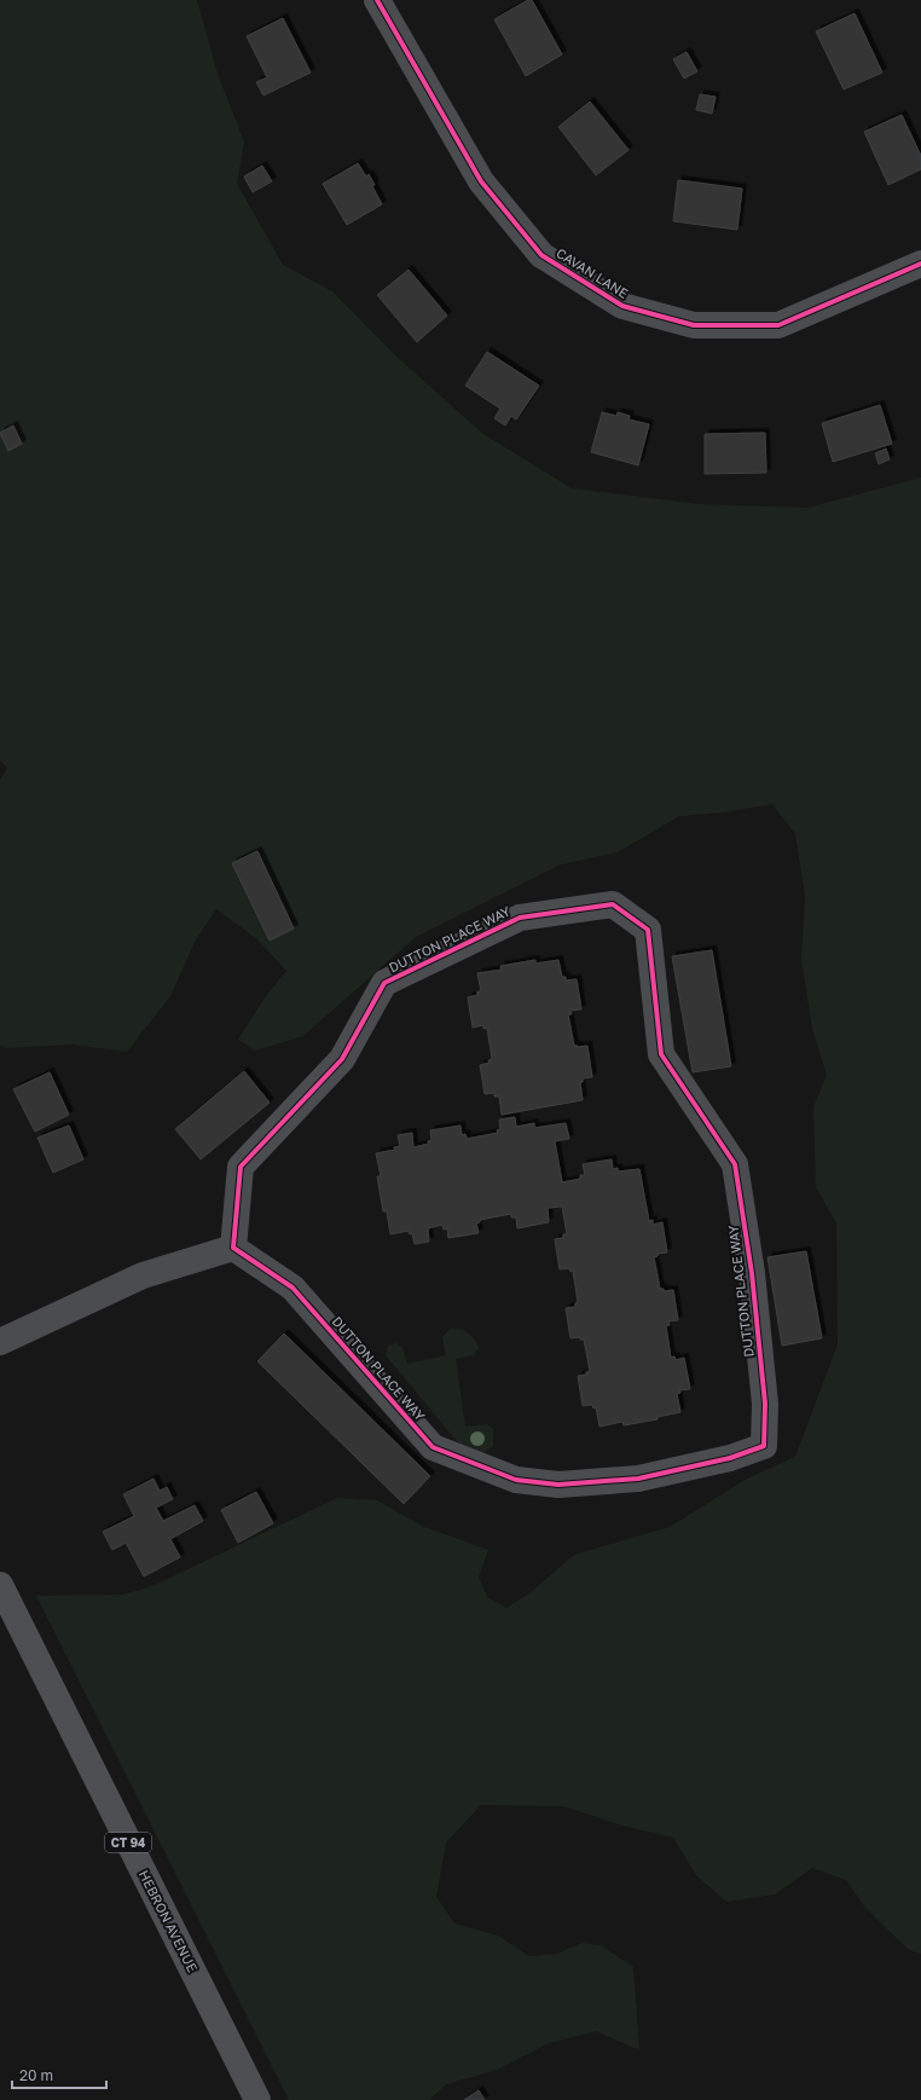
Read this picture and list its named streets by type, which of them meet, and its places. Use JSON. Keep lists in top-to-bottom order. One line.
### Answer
{"streets":{"main road":["CT 94","HEBRON AVENUE"],"street":["CAVAN LANE","DUTTON PLACE WAY"]},"scale_bar":"20 m"}
